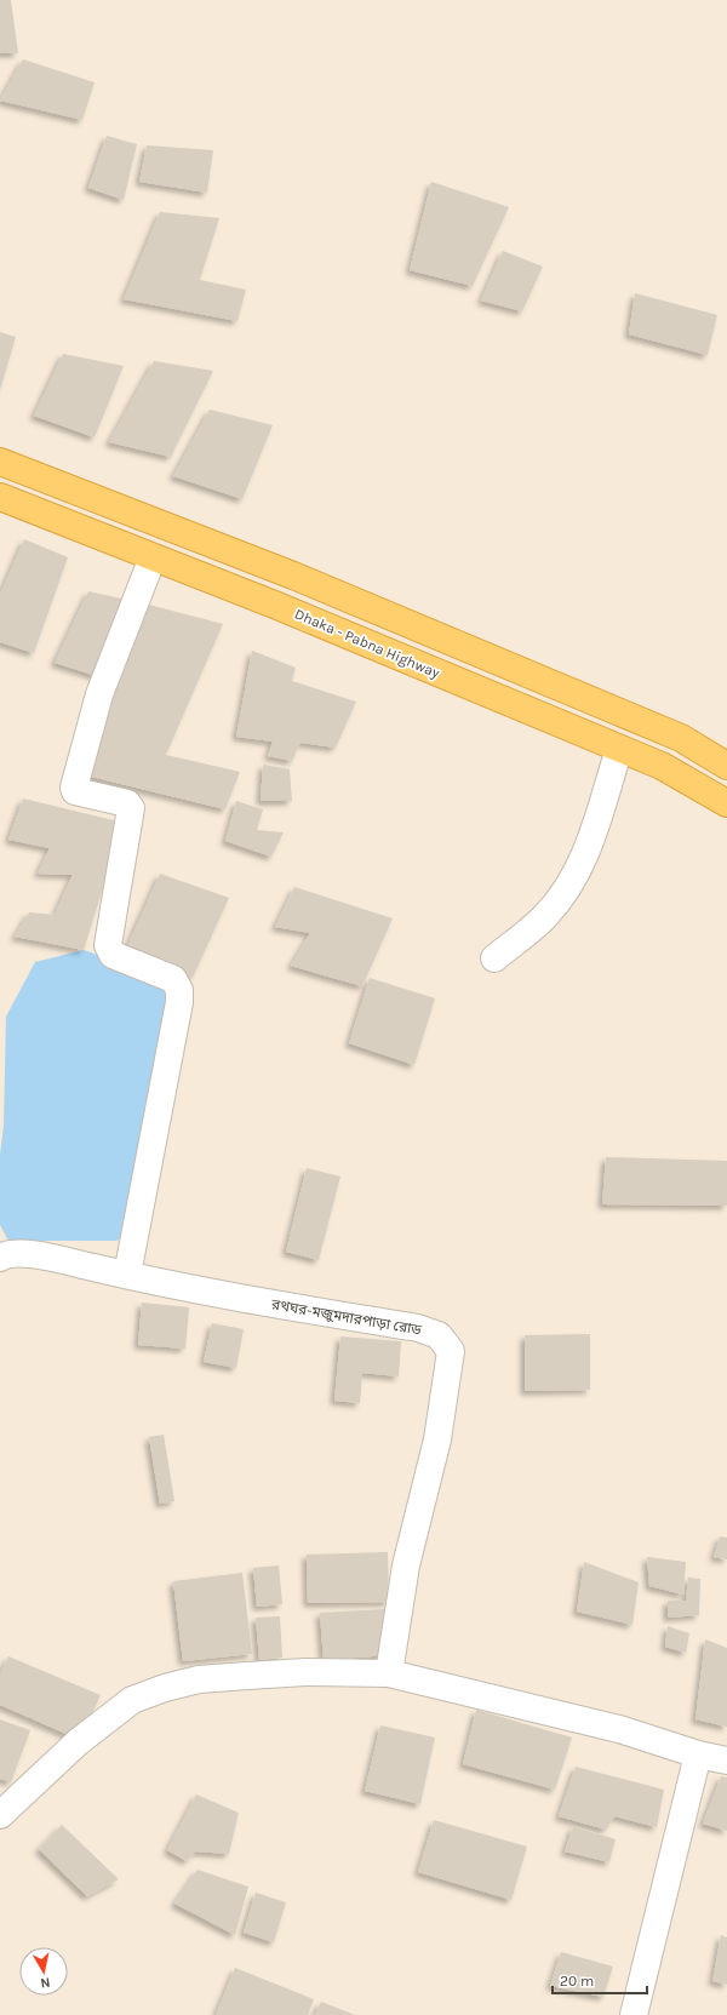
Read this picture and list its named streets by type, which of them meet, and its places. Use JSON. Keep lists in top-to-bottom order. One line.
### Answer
{"streets":{"highway":["Dhaka - Pabna Highway"],"street":["রথঘর-মজুমদারপাড়া রোড"]},"scale_bar":"20 m","north":"bottom"}
